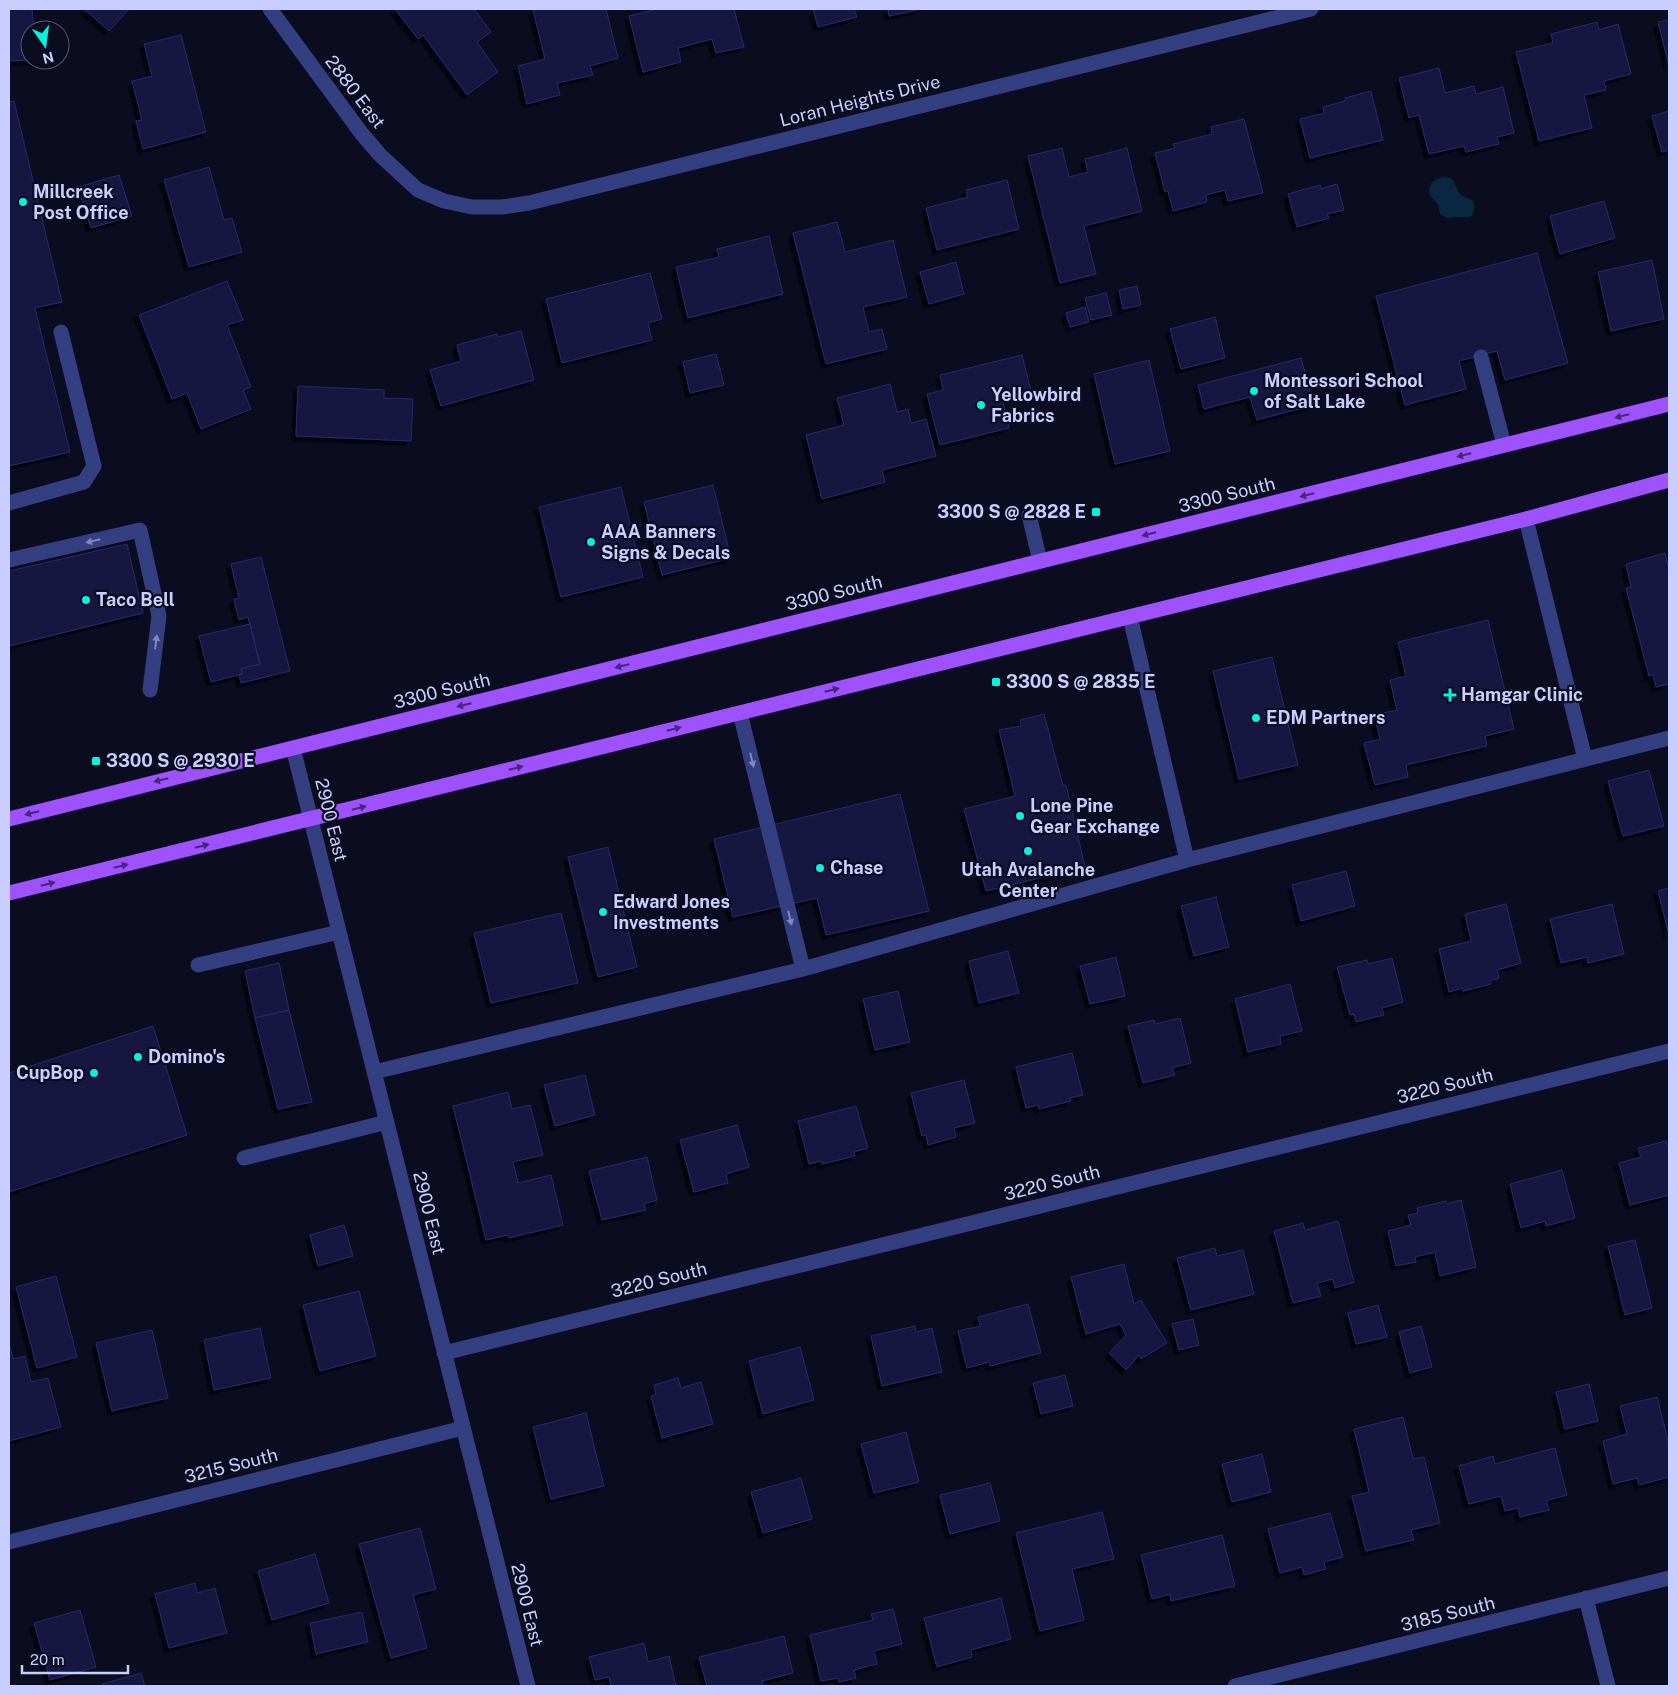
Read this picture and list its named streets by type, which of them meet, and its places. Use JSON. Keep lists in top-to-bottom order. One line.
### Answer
{"streets":{"main road":["3300 South"],"street":["2880 East","Loran Heights Drive","2900 East","3220 South","3215 South","3185 South"]},"crossings":[["2880 East","Loran Heights Drive"],["3300 South","2900 East"],["2900 East","3220 South"],["2900 East","3215 South"]],"places":{"other":["Millcreek Post Office","Montessori School of Salt Lake","Yellowbird Fabrics","AAA Banners Signs & Decals","Taco Bell","EDM Partners","Lone Pine Gear Exchange","Utah Avalanche Center","Chase","Edward Jones Investments","Domino's","CupBop"],"transit":["3300 S @ 2828 E","3300 S @ 2835 E","3300 S @ 2930 E"],"health":["Hamgar Clinic"]},"scale_bar":"20 m","north":"bottom"}
